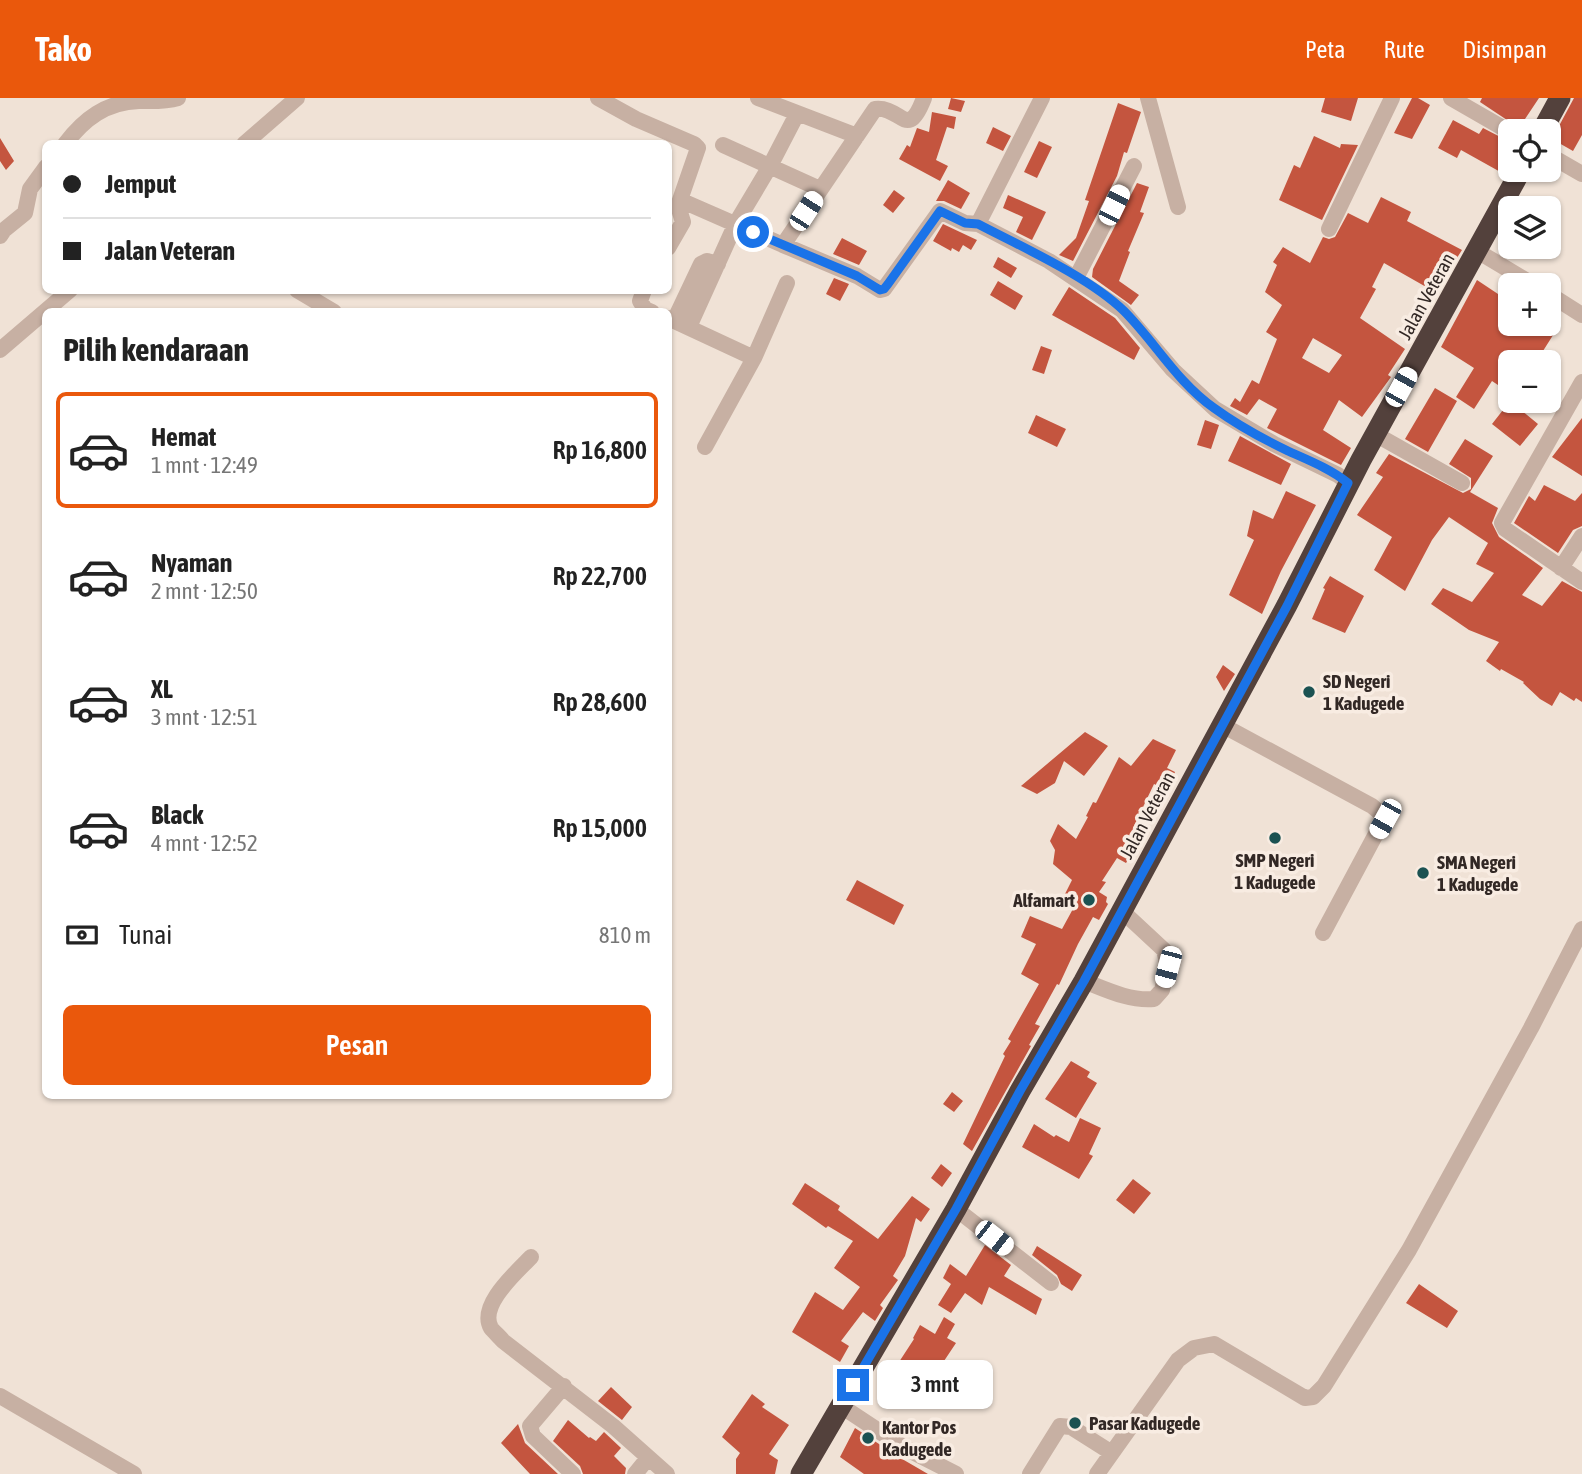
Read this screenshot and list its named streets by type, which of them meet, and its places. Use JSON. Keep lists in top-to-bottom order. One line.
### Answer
{"streets":{"highway":["Jalan Veteran"]},"places":["SD Negeri 1 Kadugede","SMP Negeri 1 Kadugede","SMA Negeri 1 Kadugede","Alfamart","Pasar Kadugede","Kantor Pos Kadugede"],"page":{"header":"Tako","nav":["Peta","Rute","Disimpan"],"map_buttons":["+","−"],"banner":["Jemput","Jalan Veteran"],"heading":"Pilih kendaraan","list":[{"name":"Hemat","note":"1 mnt · 12:49","value":"Rp 16,800"},{"name":"Nyaman","note":"2 mnt · 12:50","value":"Rp 22,700"},{"name":"XL","note":"3 mnt · 12:51","value":"Rp 28,600"},{"name":"Black","note":"4 mnt · 12:52","value":"Rp 15,000"}],"pay":["Tunai","810 m"],"buttons":"Pesan","bubble":"3 mnt"}}
